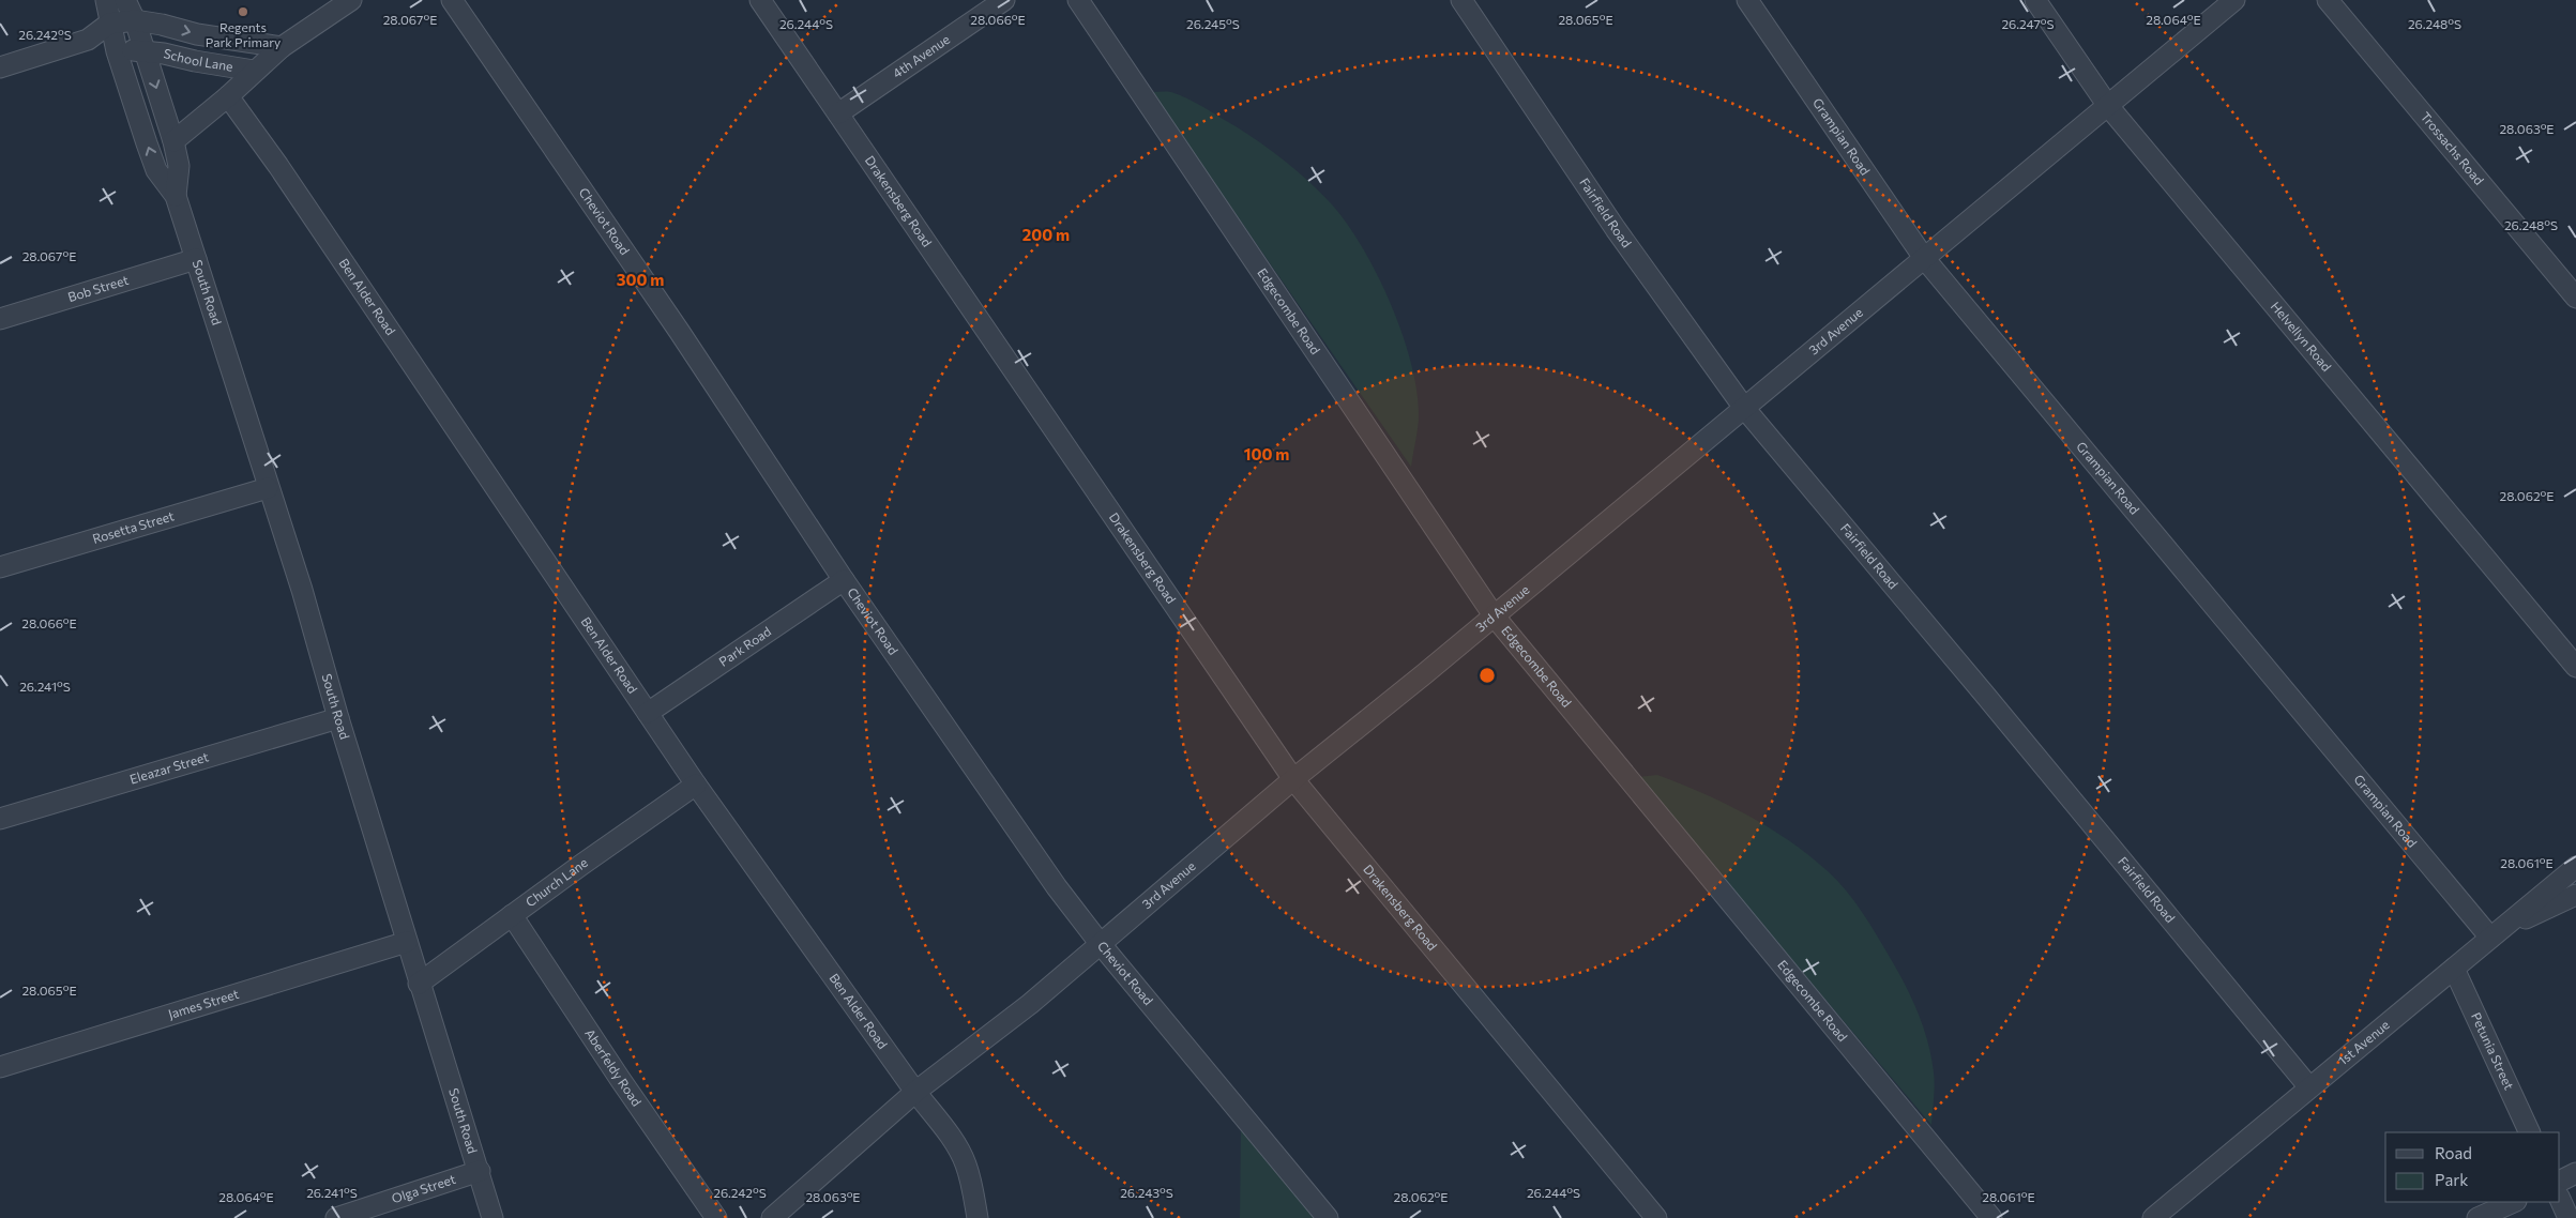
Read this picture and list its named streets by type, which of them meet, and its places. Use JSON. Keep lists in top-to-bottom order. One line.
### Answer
{"streets":{"street":["4th Avenue","School Lane","Grampian Road","Trossachs Road","Drakensberg Road","Fairfield Road","Cheviot Road","Bob Street","South Road","Ben Alder Road","Edgecombe Road","3rd Avenue","Helvellyn Road","Rosetta Street","Park Road","Eleazar Street","Church Lane","James Street","1st Avenue","Petunia Street","Aberfeldy Road","Olga Street"]},"crossings":[["4th Avenue","Drakensberg Road"],["School Lane","South Road"],["School Lane","Ben Alder Road"],["Grampian Road","3rd Avenue"],["Grampian Road","1st Avenue"],["Drakensberg Road","3rd Avenue"],["Fairfield Road","3rd Avenue"],["Fairfield Road","1st Avenue"],["Cheviot Road","3rd Avenue"],["Cheviot Road","Park Road"],["Bob Street","South Road"],["South Road","Rosetta Street"],["South Road","Eleazar Street"],["South Road","Church Lane"],["South Road","James Street"],["South Road","Olga Street"],["Ben Alder Road","3rd Avenue"],["Ben Alder Road","Park Road"],["Ben Alder Road","Church Lane"],["Edgecombe Road","3rd Avenue"],["3rd Avenue","Helvellyn Road"],["Church Lane","Aberfeldy Road"],["1st Avenue","Petunia Street"]],"places":["Regents Park Primary"],"legend":["Road","Park"],"coordinates":["28.067°E","28.066°E","28.064°E","28.065°E","26.248°S","26.244°S","26.245°S","26.247°S","26.242°S","28.063°E","28.062°E","26.241°S","28.061°E","26.243°S"],"rings":["200 m","300 m","100 m"]}
